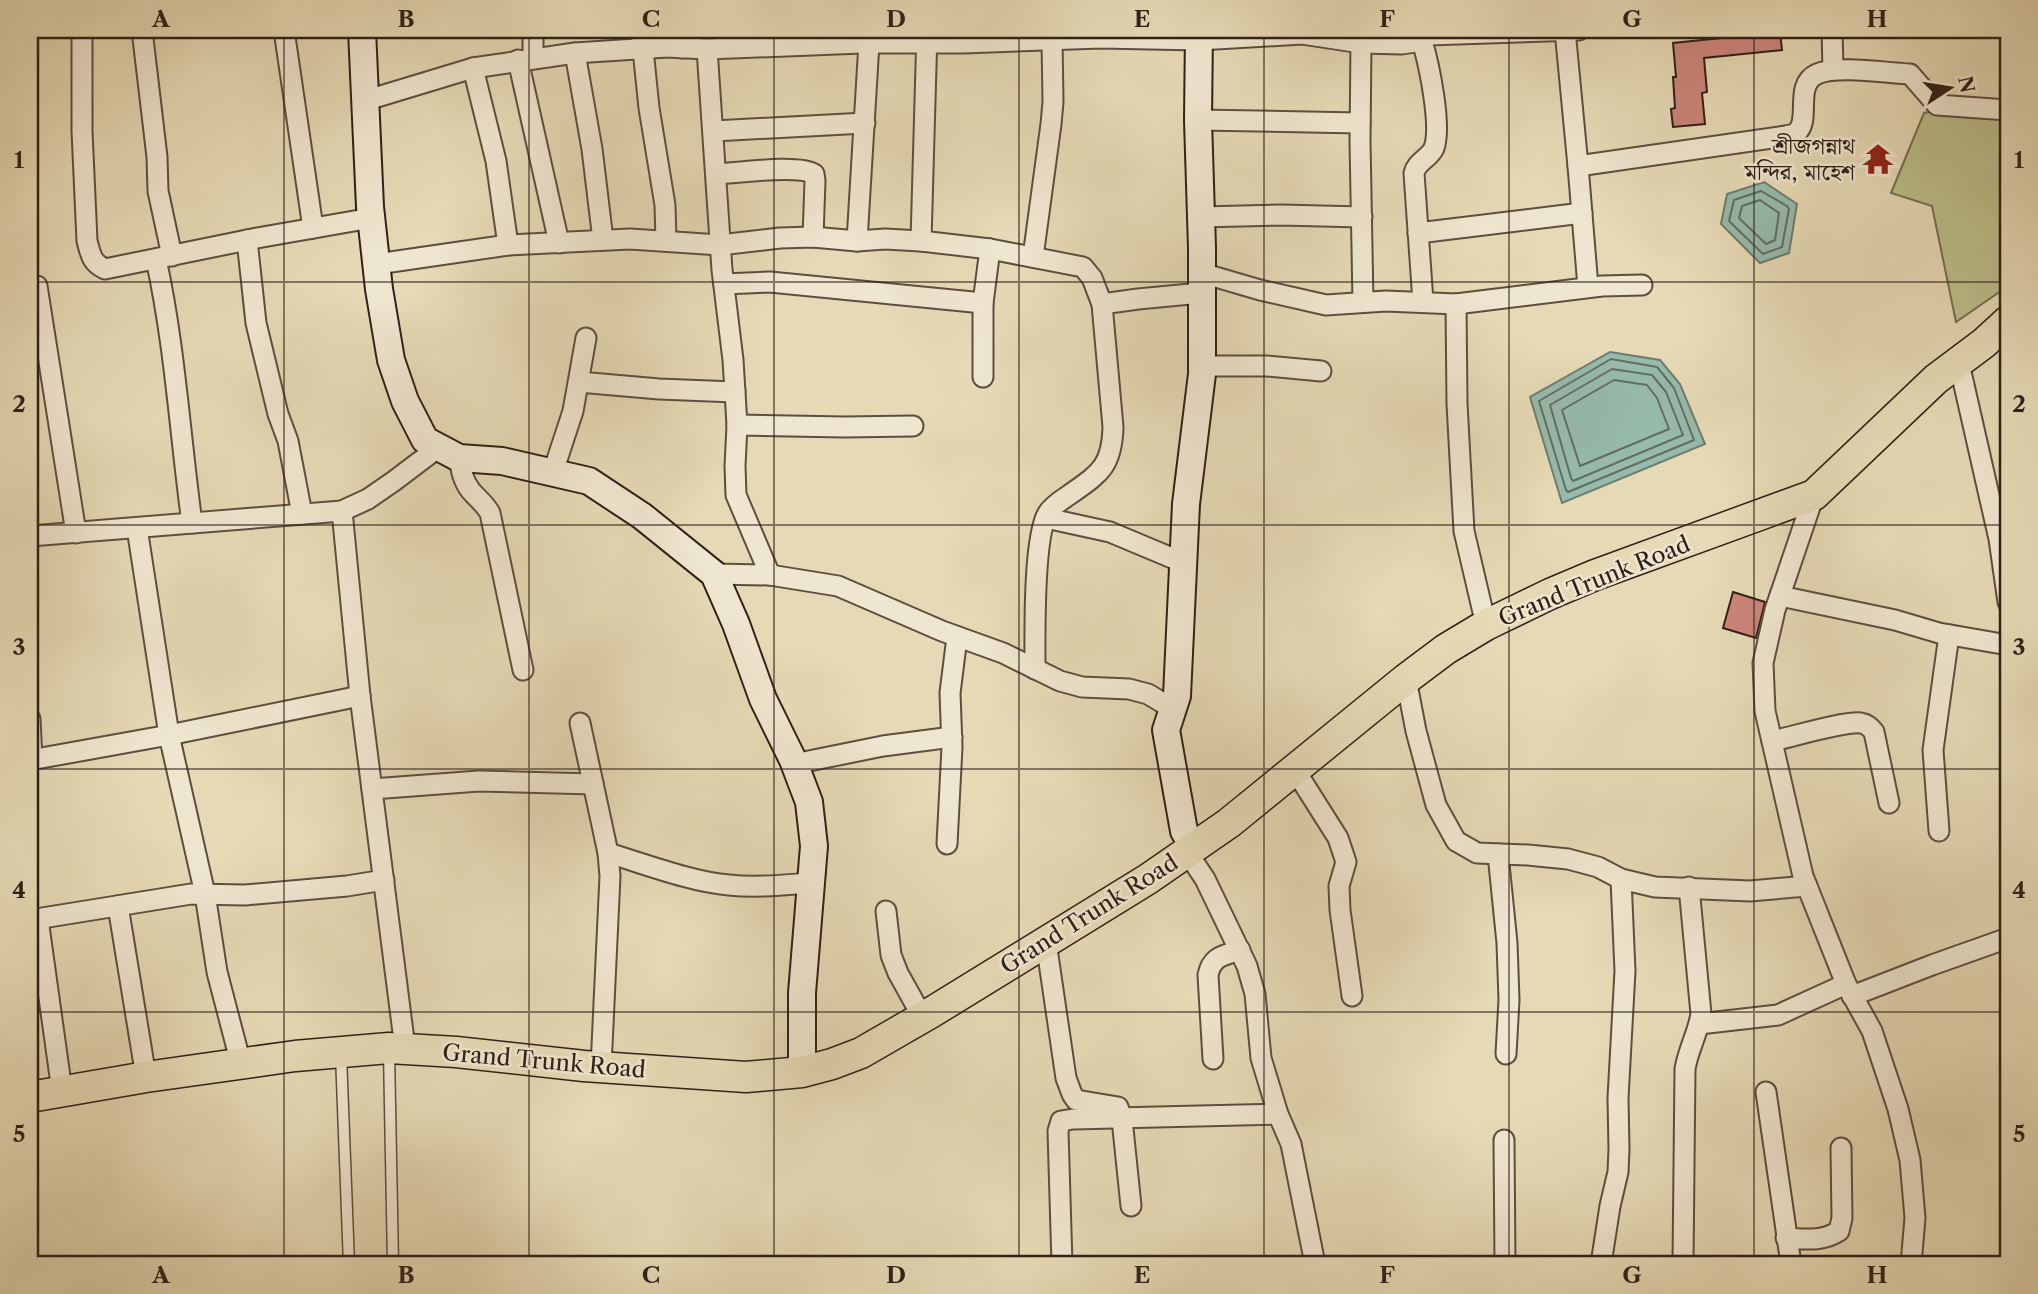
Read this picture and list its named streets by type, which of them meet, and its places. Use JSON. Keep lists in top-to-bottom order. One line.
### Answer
{"streets":{"main road":["Grand Trunk Road"]},"places":{"temple":["শ্রীজগন্নাথ মন্দির, মাহেশ"]},"north":"right","grid":{"columns":["A","B","C","D","E","F","G","H"],"rows":["1","2","3","4","5"]}}
